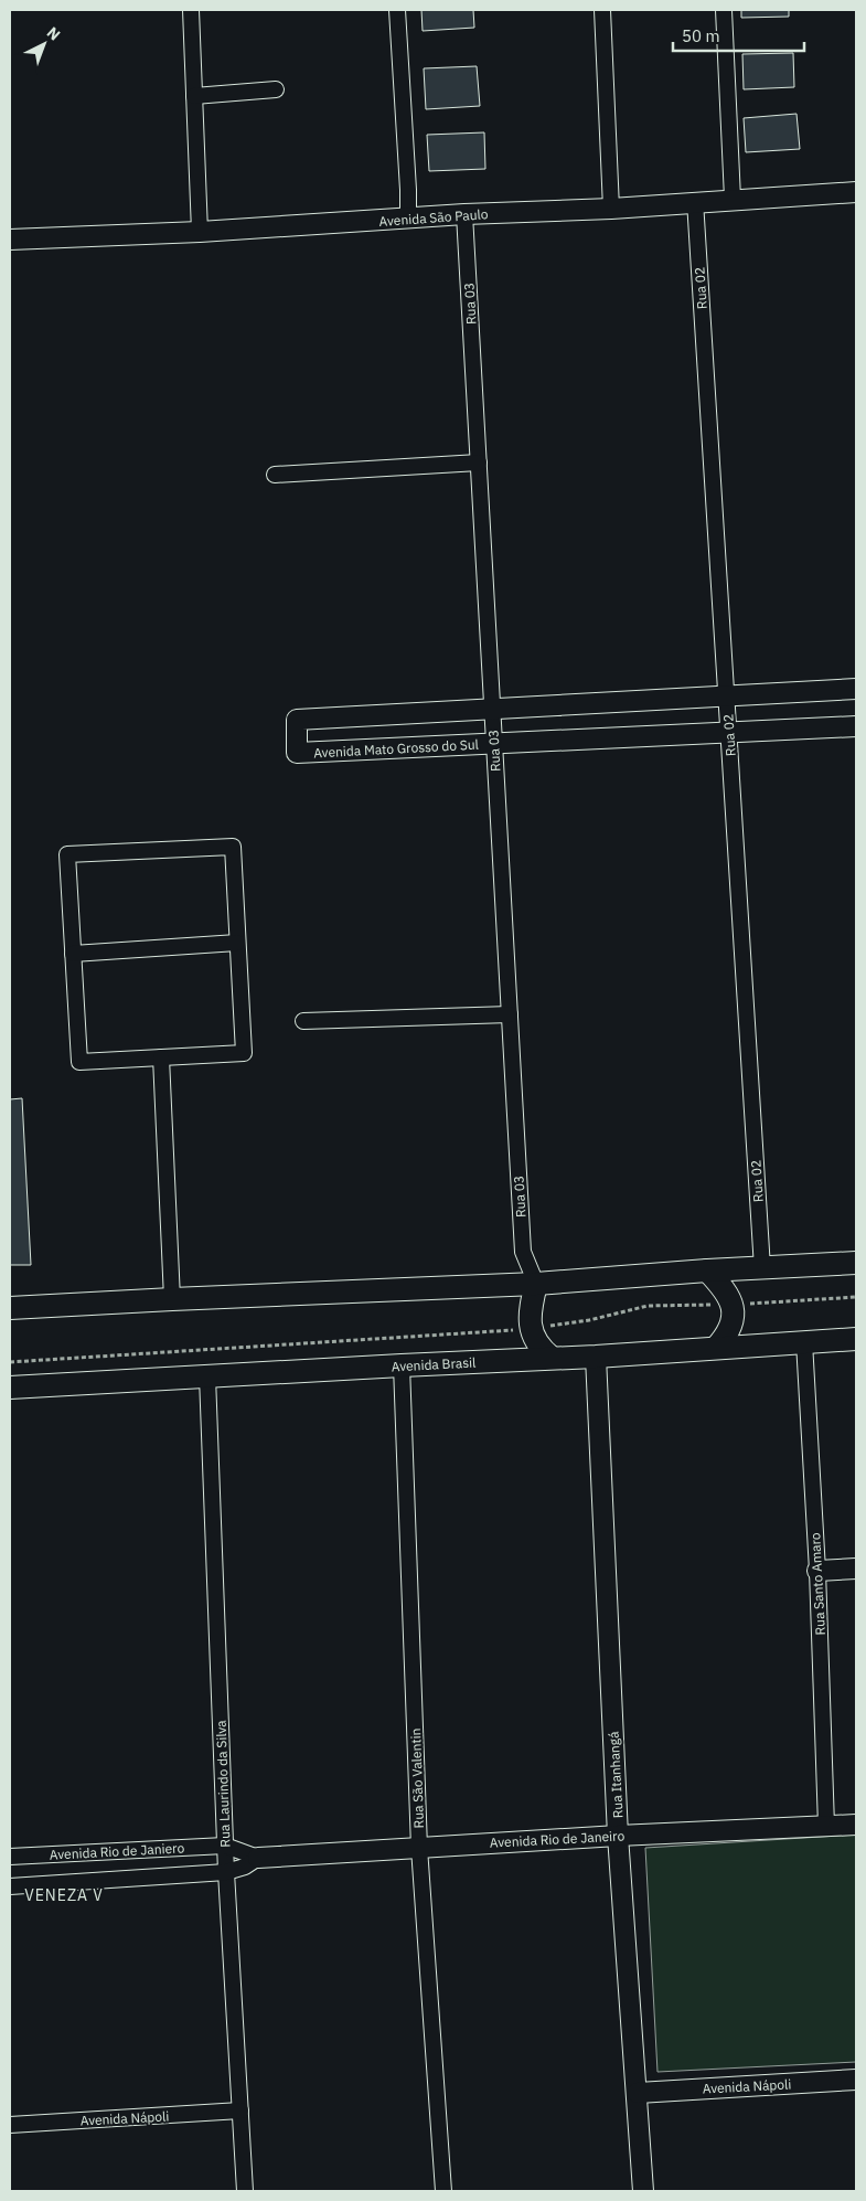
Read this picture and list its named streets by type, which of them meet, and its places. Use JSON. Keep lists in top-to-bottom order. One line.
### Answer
{"streets":{"main road":["Avenida Brasil"],"street":["Avenida São Paulo","Rua 02","Rua 03","Avenida Mato Grosso do Sul","Rua Santo Amaro","Rua Itanhangá","Rua São Valentin","Rua Laurindo da Silva","Avenida Rio de Janeiro","Avenida Rio de Janiero","Avenida Nápoli"]},"crossings":[["Avenida São Paulo","Rua 02"],["Avenida São Paulo","Rua 03"],["Rua 02","Avenida Mato Grosso do Sul"],["Rua 03","Avenida Mato Grosso do Sul"],["Avenida Brasil","Rua Santo Amaro"],["Avenida Brasil","Rua Itanhangá"],["Avenida Brasil","Rua São Valentin"],["Avenida Brasil","Rua Laurindo da Silva"],["Rua Santo Amaro","Avenida Rio de Janeiro"],["Rua Itanhangá","Avenida Rio de Janeiro"],["Rua Itanhangá","Avenida Nápoli"],["Rua São Valentin","Avenida Rio de Janeiro"],["Rua Laurindo da Silva","Avenida Rio de Janeiro"],["Rua Laurindo da Silva","Avenida Rio de Janiero"],["Rua Laurindo da Silva","Avenida Nápoli"],["Avenida Rio de Janeiro","Avenida Rio de Janiero"]],"districts":["VENEZA V"],"scale_bar":"50 m","north":"top right"}
